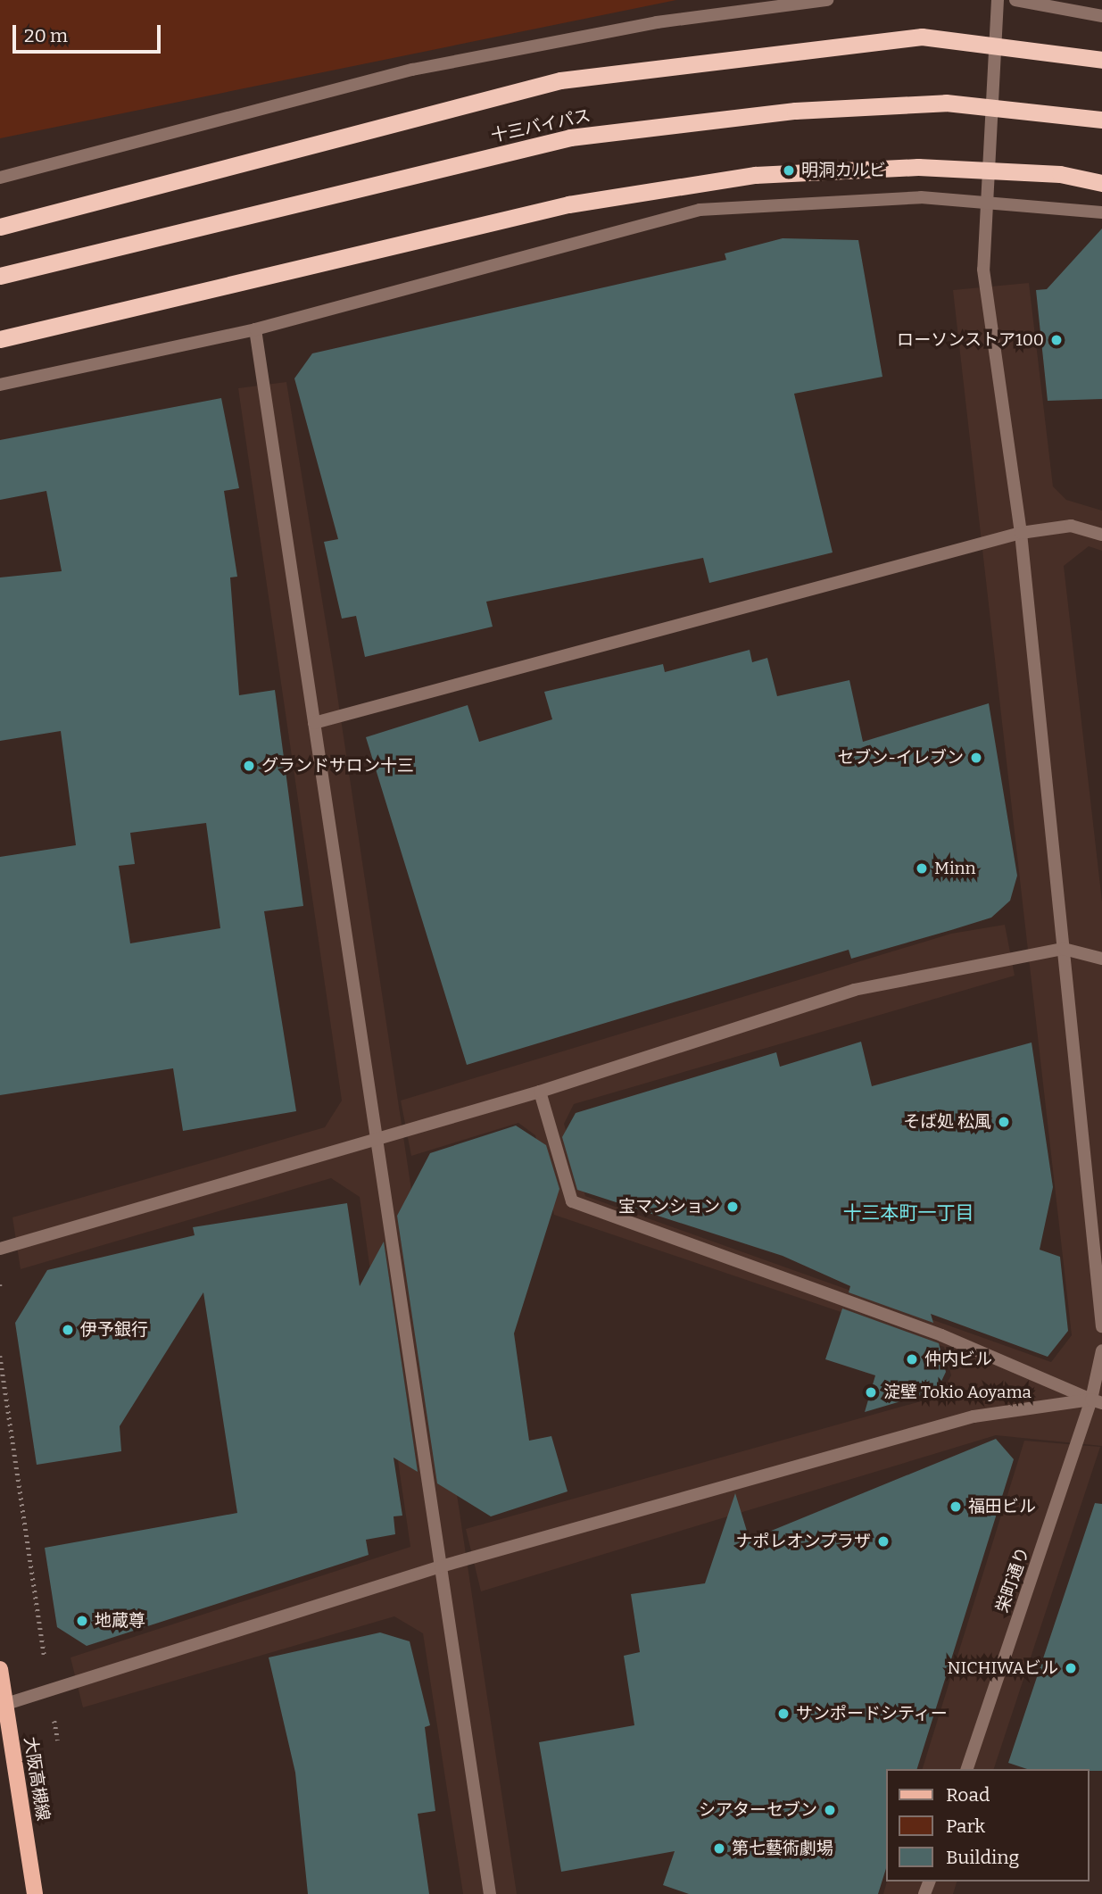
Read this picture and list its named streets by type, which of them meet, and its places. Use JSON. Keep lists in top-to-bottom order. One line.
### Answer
{"streets":{"highway":["十三バイパス"],"main road":["大阪高槻線"],"street":["栄町通り"]},"districts":["十三本町一丁目"],"places":["明洞カルビ","ローソンストア100","セブン-イレブン","グランドサロン十三","Minn","そば処 松風","宝マンション","伊予銀行","仲内ビル","淀壁 Tokio Aoyama","福田ビル","ナポレオンプラザ","地蔵尊","NICHIWAビル","サンポードシティー","シアターセブン","第七藝術劇場"],"legend":["Road","Park","Building"],"scale_bar":"20 m"}
